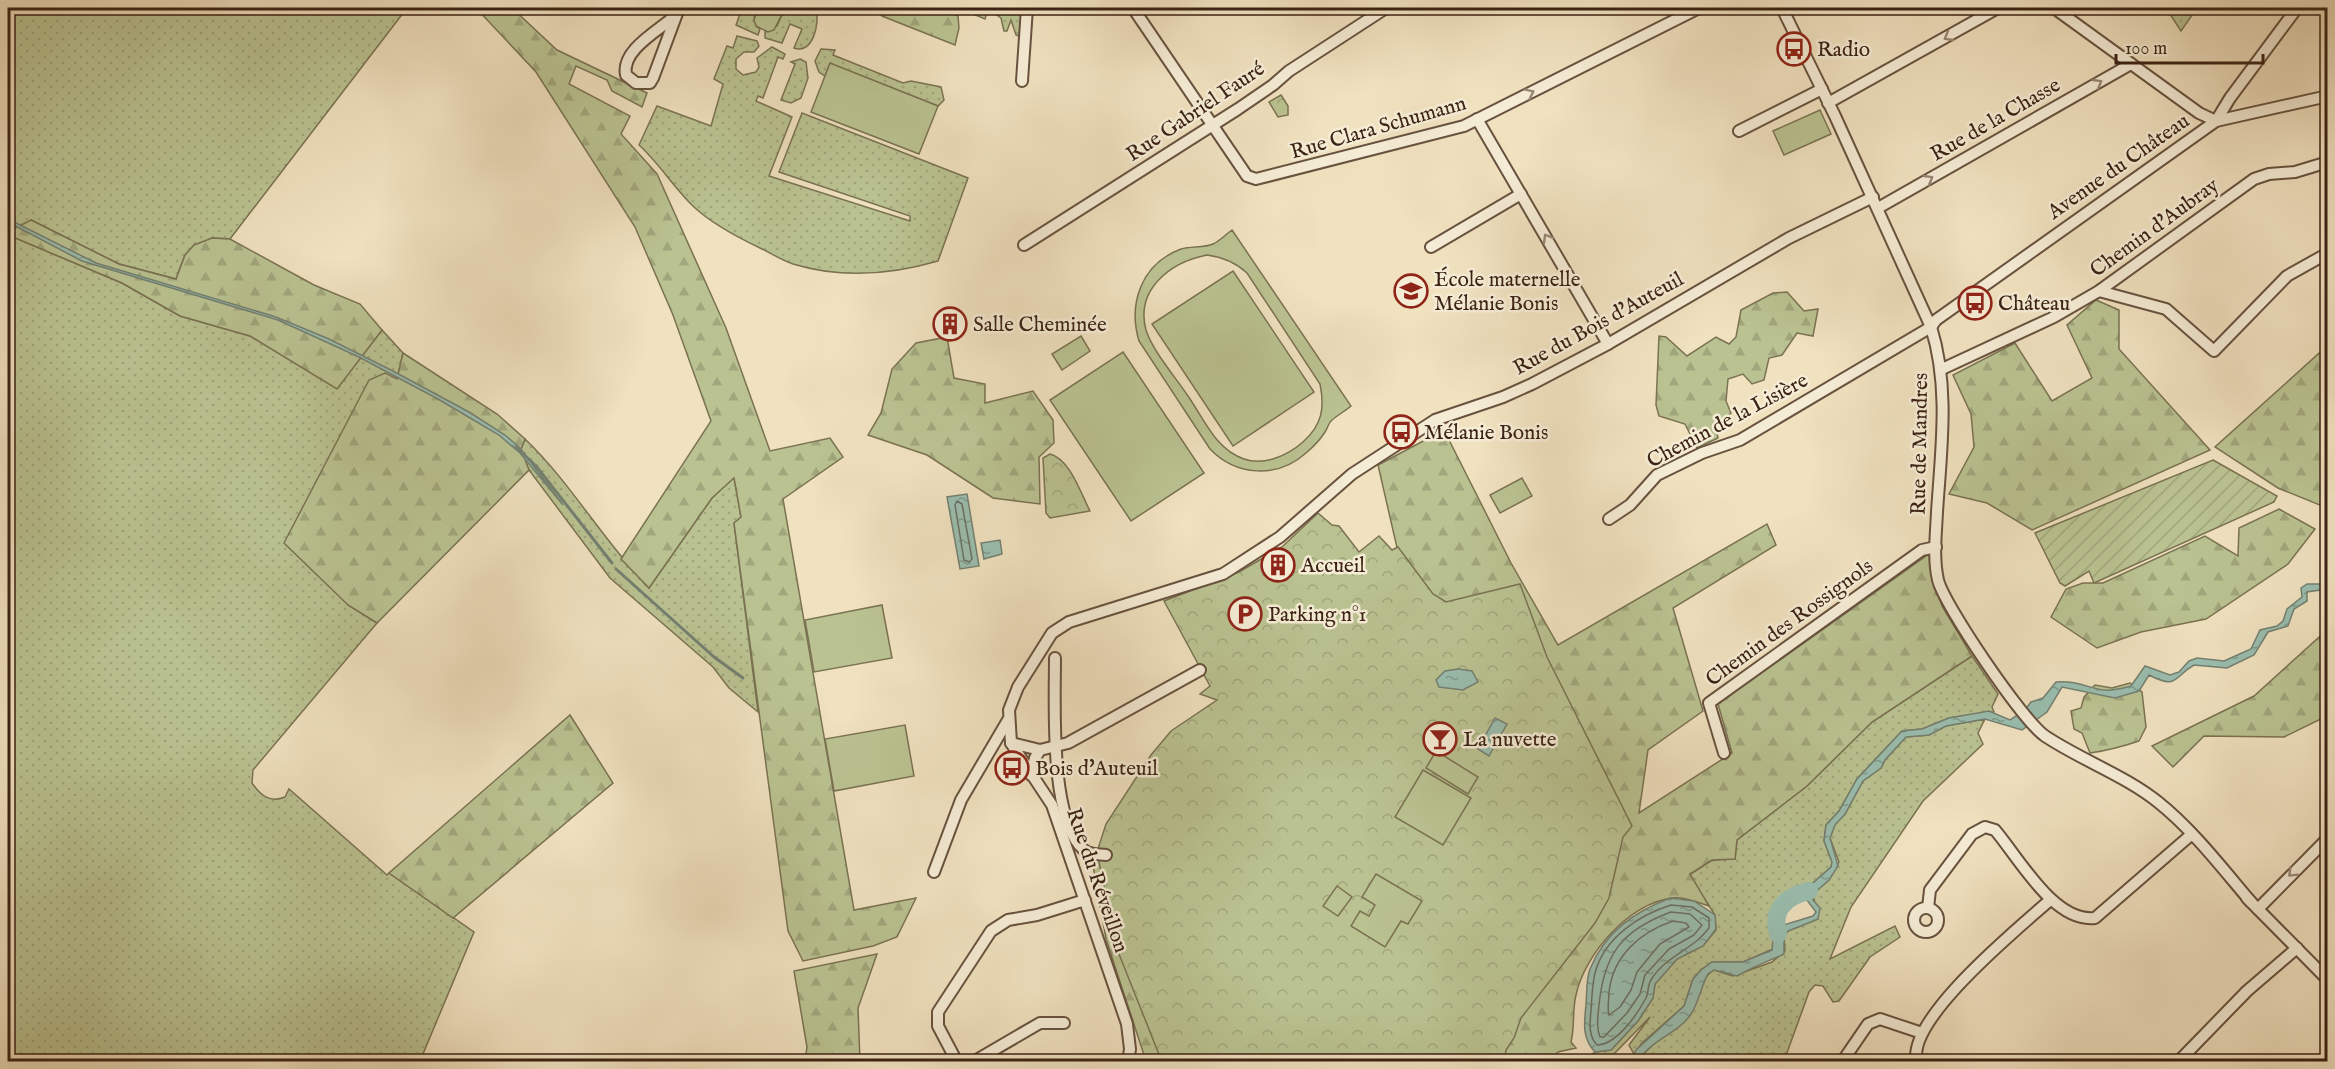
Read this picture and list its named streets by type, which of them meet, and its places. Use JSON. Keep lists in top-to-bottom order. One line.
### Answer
{"streets":{"street":["Rue Gabriel Fauré","Rue de la Chasse","Rue Clara Schumann","Avenue du Château","Chemin d'Aubray","Rue du Bois d'Auteuil","Chemin de la Lisière","Rue de Mandres","Chemin des Rossignols","Rue du Réveillon"]},"crossings":[["Rue Gabriel Fauré","Rue Clara Schumann"],["Rue de la Chasse","Rue de Mandres"],["Avenue du Château","Chemin de la Lisière"],["Avenue du Château","Rue de Mandres"],["Chemin d'Aubray","Rue de Mandres"],["Rue du Bois d'Auteuil","Rue de Mandres"],["Rue du Bois d'Auteuil","Rue du Réveillon"],["Chemin de la Lisière","Rue de Mandres"],["Rue de Mandres","Chemin des Rossignols"]],"one_way":["Rue de la Chasse","Rue Clara Schumann"],"places":{"bus stop":["Radio","Château","Mélanie Bonis","Bois d'Auteuil"],"school or university":["École maternelle Mélanie Bonis"],"building":["Salle Cheminée","Accueil"],"parking":["Parking n°1"],"bar":["La nuvette"]},"scale_bar":"100 m"}
